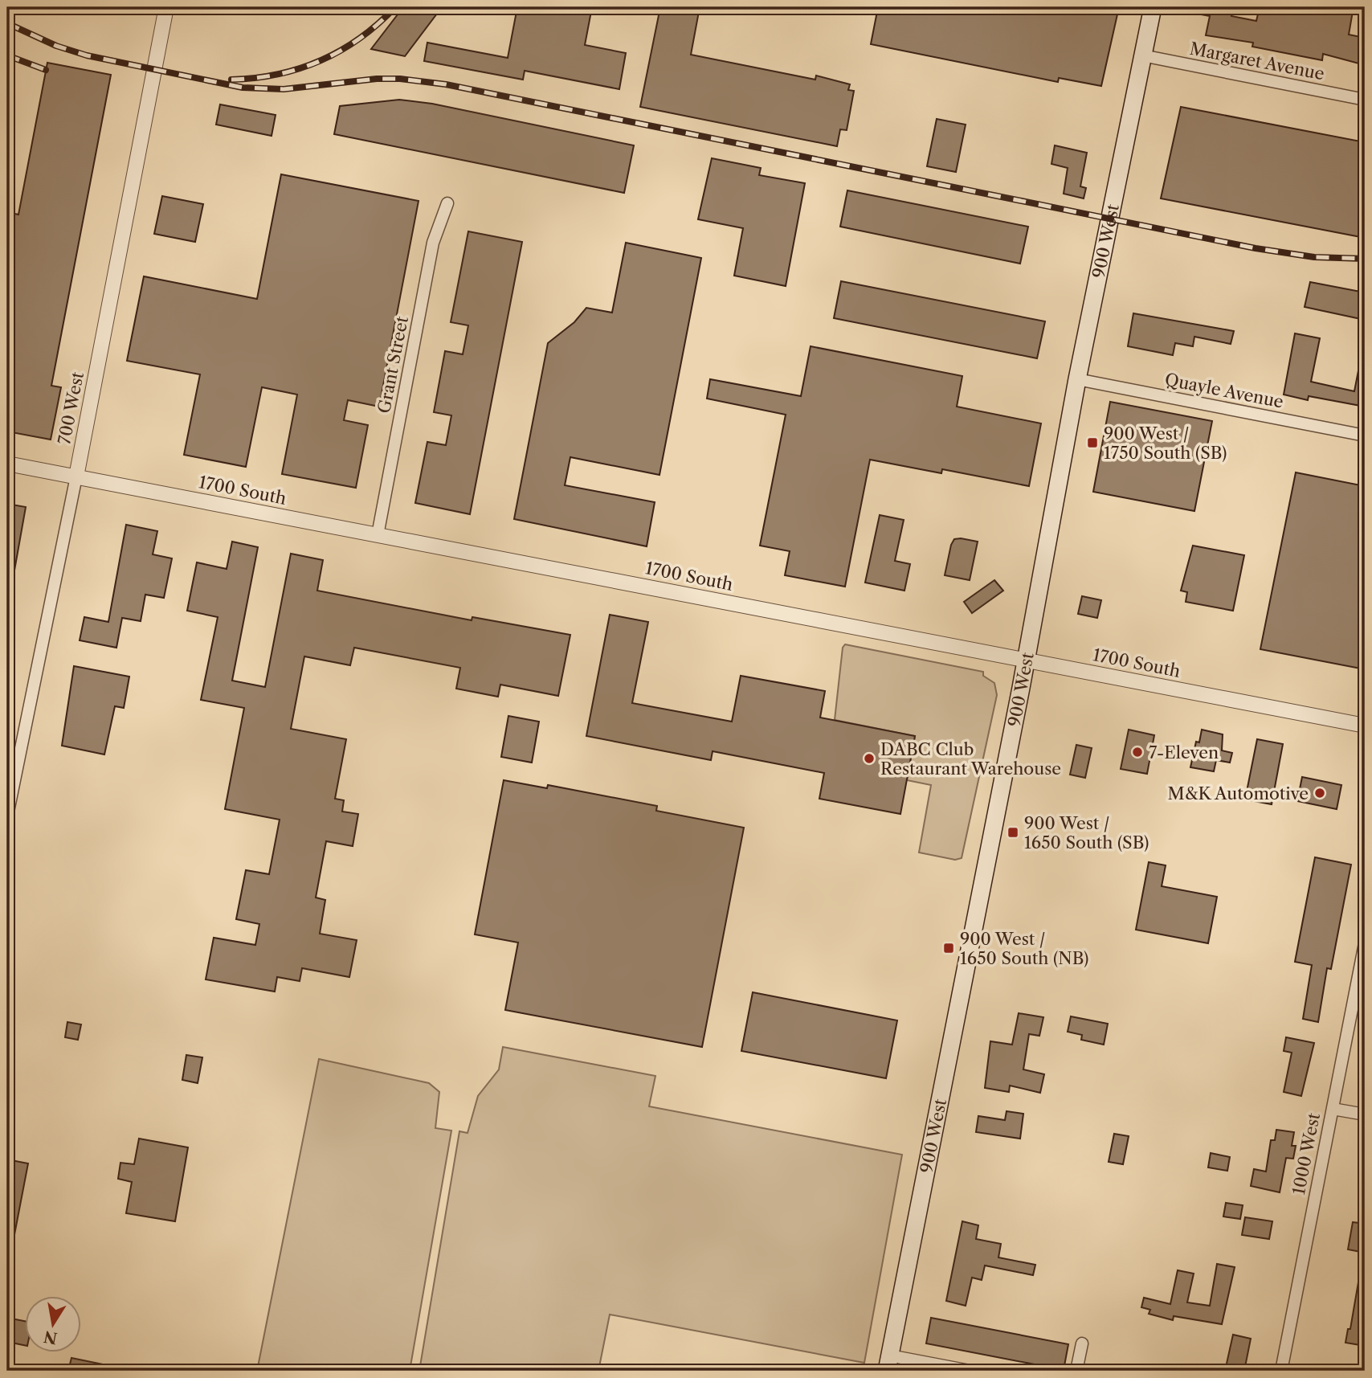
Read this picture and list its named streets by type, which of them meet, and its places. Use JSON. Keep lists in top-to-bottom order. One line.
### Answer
{"streets":{"main road":["900 West"],"street":["Margaret Avenue","Grant Street","Quayle Avenue","700 West","1700 South","1000 West"]},"crossings":[["Margaret Avenue","900 West"],["900 West","Quayle Avenue"],["900 West","1700 South"],["Grant Street","1700 South"],["700 West","1700 South"]],"places":{"transit":["900 West / 1750 South (SB)","900 West / 1650 South (SB)","900 West / 1650 South (NB)"],"other":["7-Eleven","DABC Club Restaurant Warehouse","M&K Automotive"]},"north":"bottom"}
